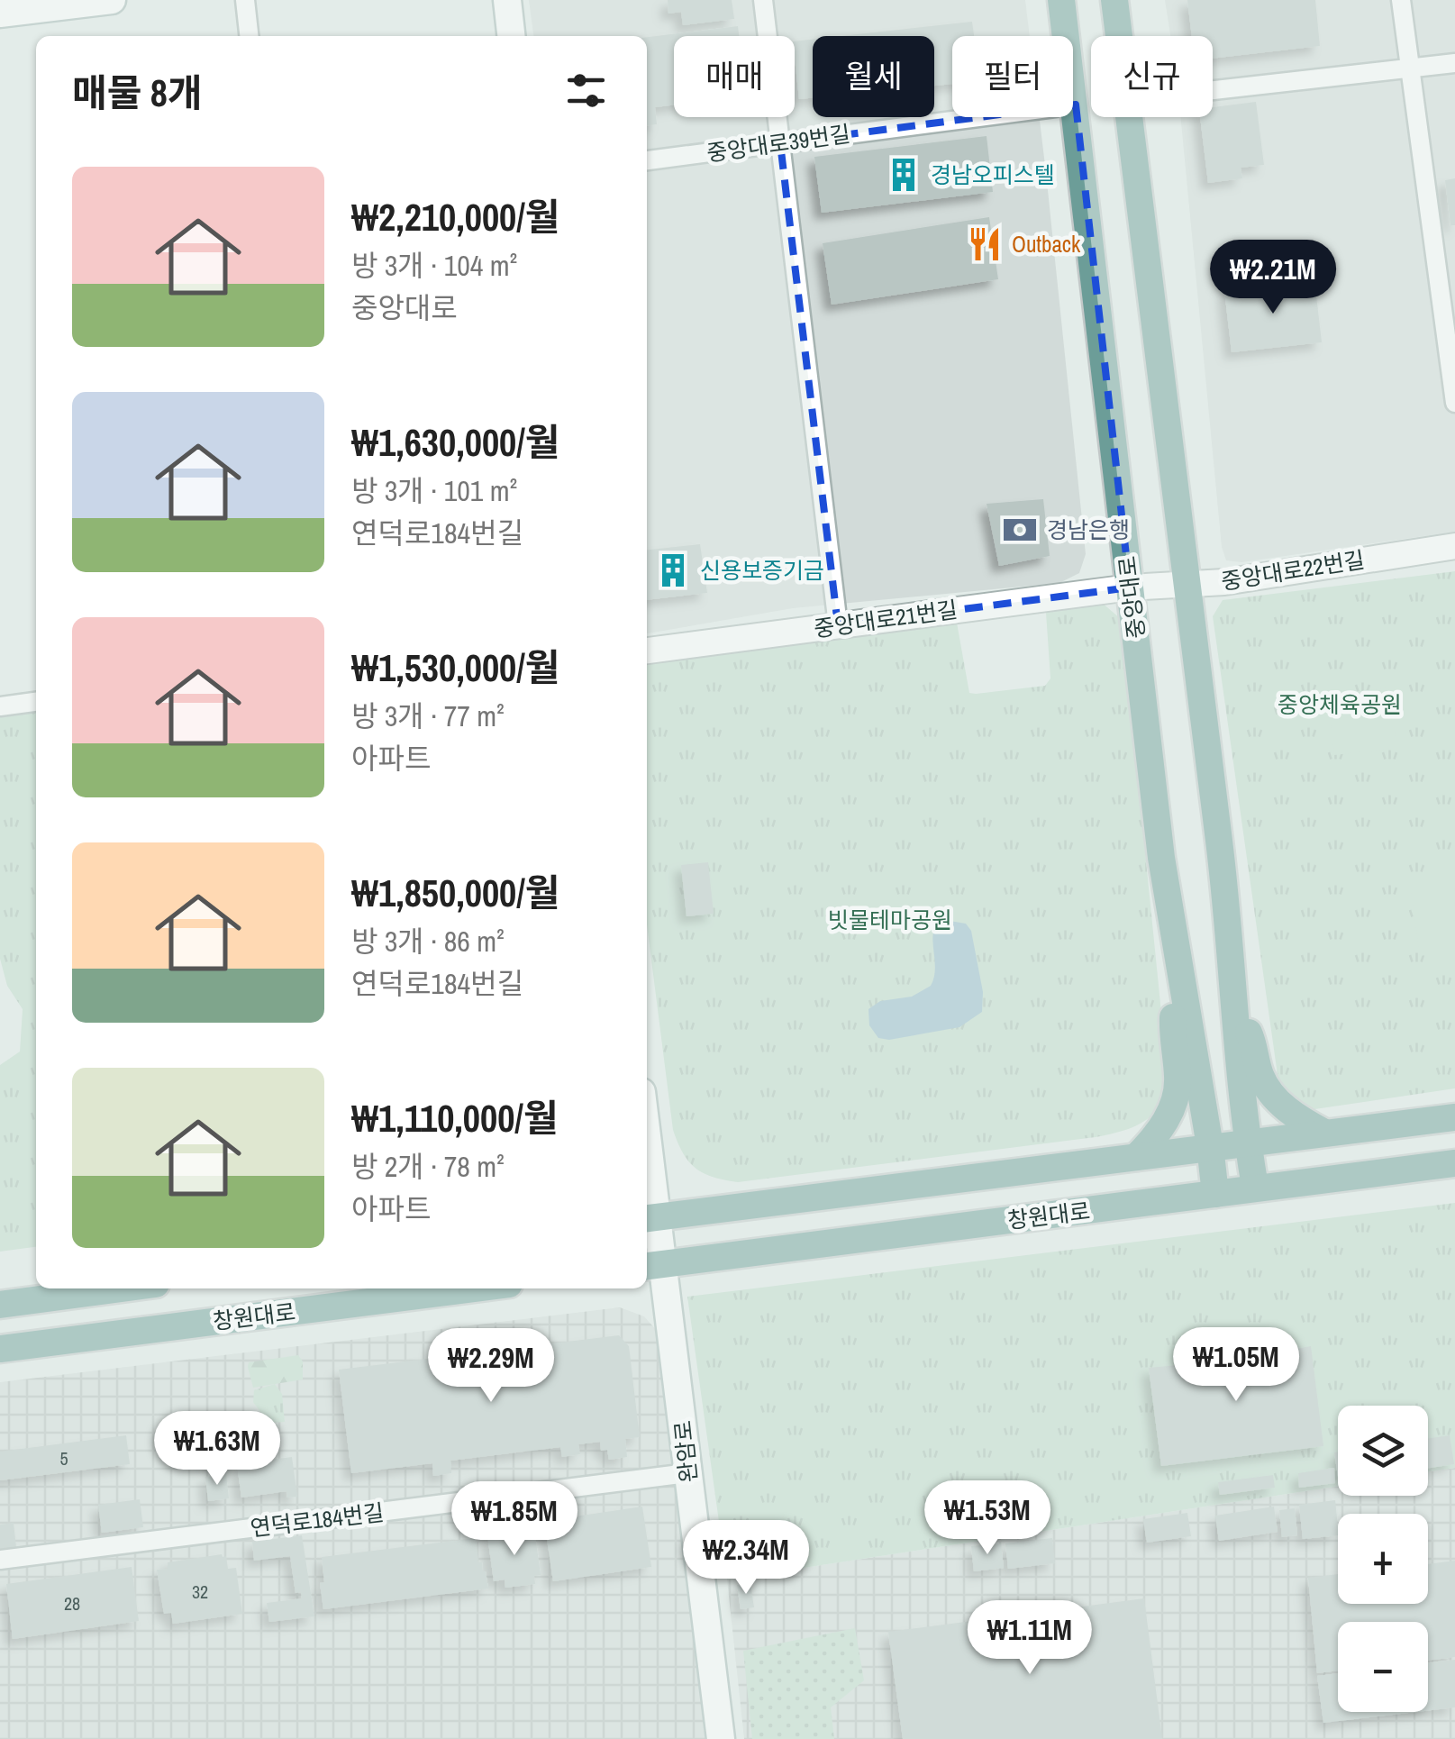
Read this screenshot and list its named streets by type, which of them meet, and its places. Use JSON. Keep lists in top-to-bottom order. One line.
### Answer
{"streets":{"main road":["중앙대로","창원대로","완암로"],"street":["중앙대로39번길","중앙대로22번길","중앙대로21번길","연덕로184번길"]},"crossings":[["중앙대로39번길","중앙대로"],["중앙대로22번길","중앙대로"],["중앙대로22번길","중앙대로21번길"],["중앙대로","중앙대로21번길"],["중앙대로","창원대로"],["창원대로","완암로"],["완암로","연덕로184번길"]],"parks":["중앙체육공원","빗물테마공원"],"places":{"building":["경남오피스텔","신용보증기금"],"restaurant":["Outback"],"bank":["경남은행"]},"house_numbers":["5","32","28"],"page":{"chip":["매매","월세","필터","신규"],"heading":"매물 8개","list":[{"name":"₩2,210,000/월","note":"방 3개 · 104 m² · 중앙대로"},{"name":"₩1,630,000/월","note":"방 3개 · 101 m² · 연덕로184번길"},{"name":"₩1,530,000/월","note":"방 3개 · 77 m² · 아파트"},{"name":"₩1,850,000/월","note":"방 3개 · 86 m² · 연덕로184번길"},{"name":"₩1,110,000/월","note":"방 2개 · 78 m² · 아파트"}],"price":["₩2.21M","₩1.05M","₩2.29M","₩1.63M","₩1.53M","₩1.85M","₩2.34M","₩1.11M"],"map_buttons":["+","−"]}}
